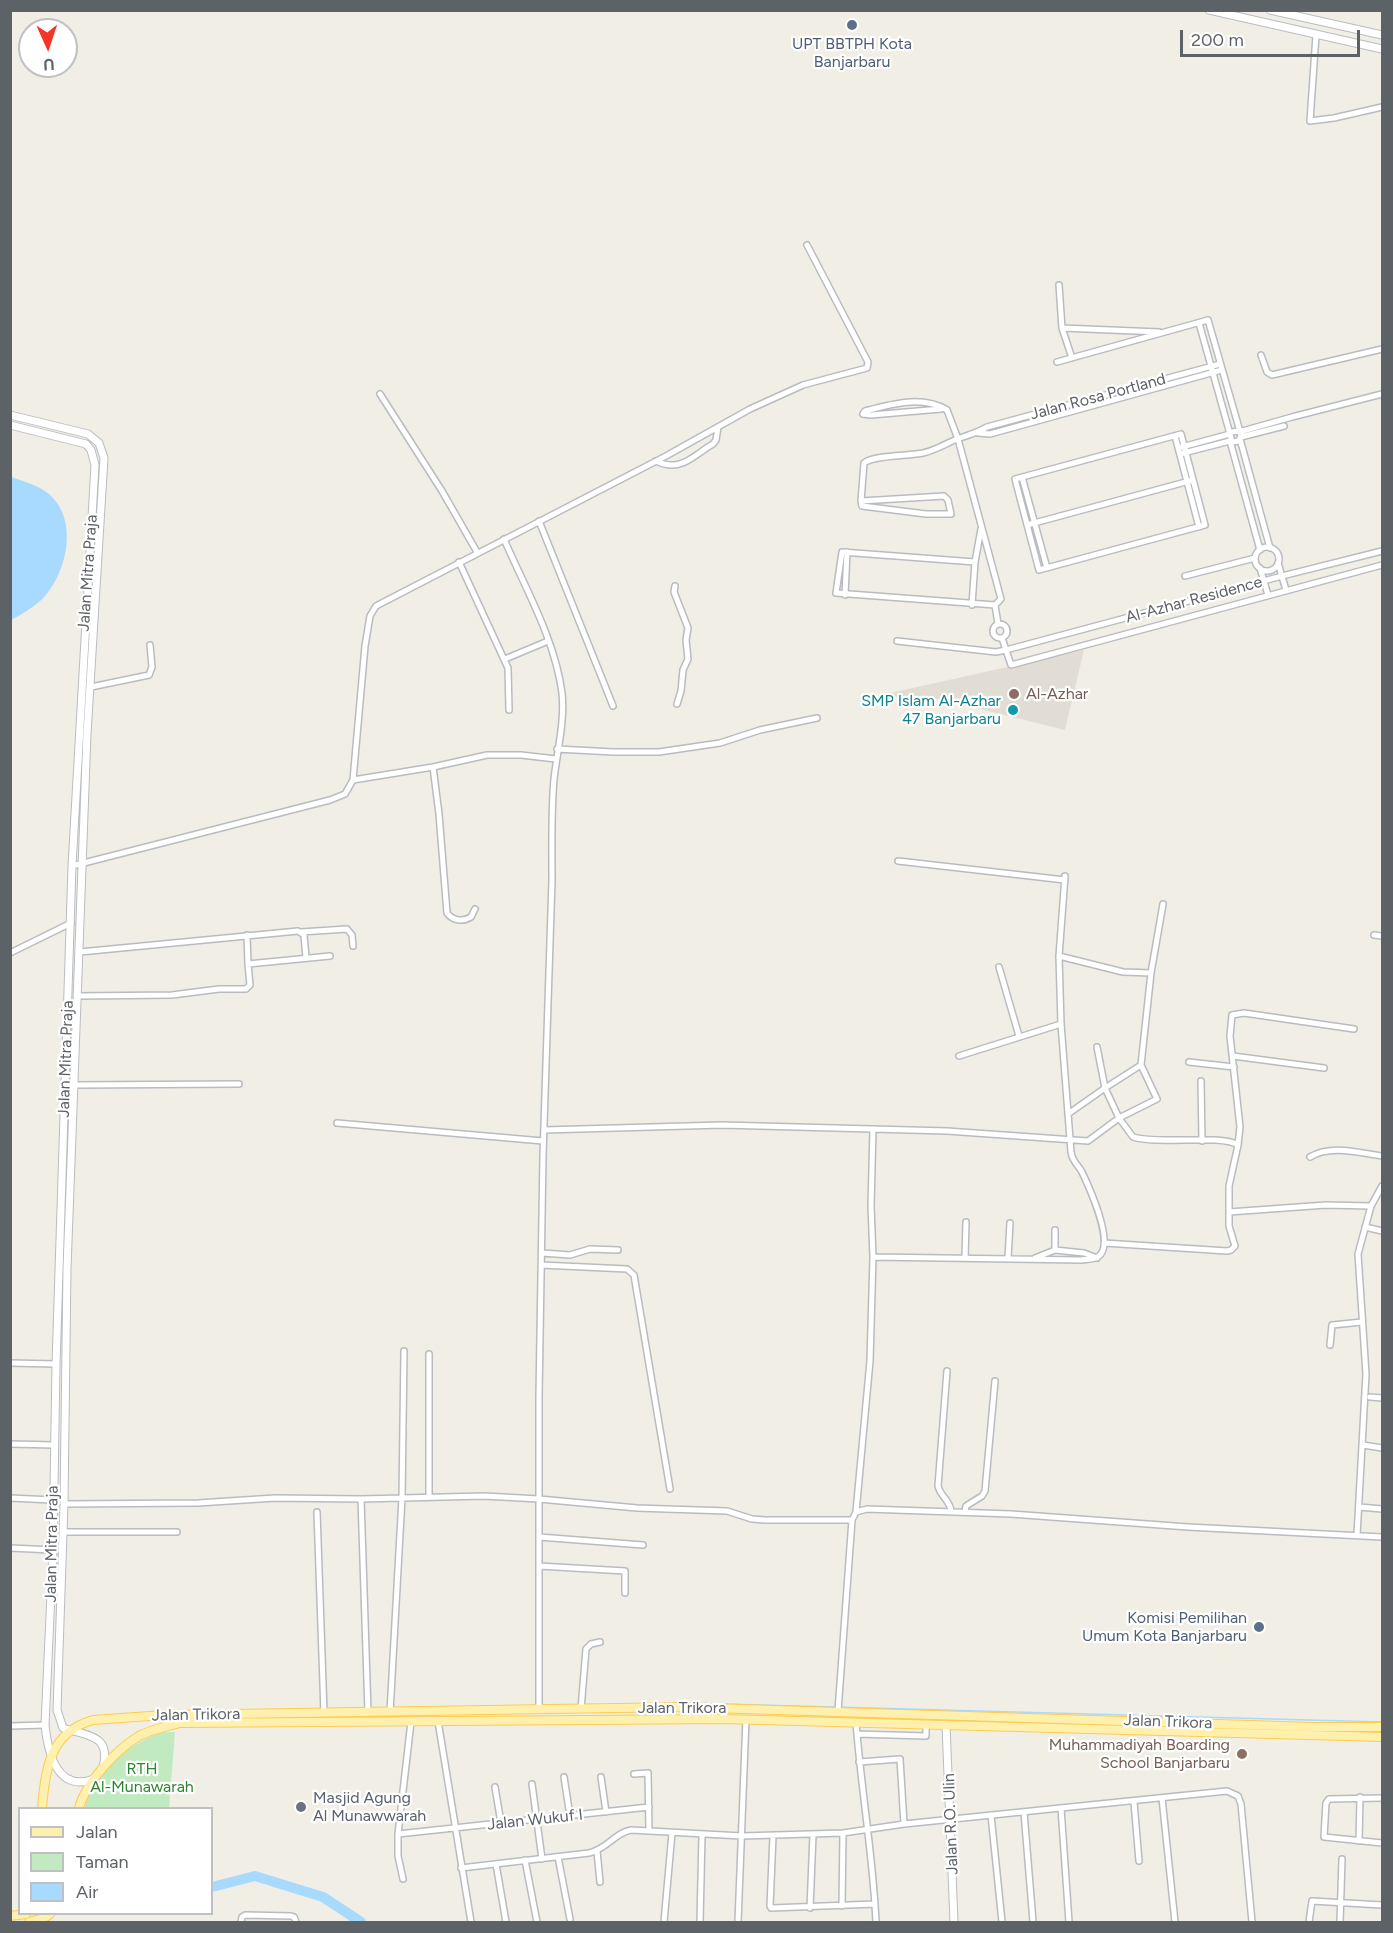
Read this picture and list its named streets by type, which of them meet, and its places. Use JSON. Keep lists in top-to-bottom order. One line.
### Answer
{"streets":{"main road":["Jalan Trikora"],"street":["Jalan Rosa Portland","Jalan Mitra Praja","Al-Azhar Residence","Jalan Wukuf I","Jalan R.O. Ulin"]},"crossings":[["Jalan Mitra Praja","Jalan Trikora"],["Jalan Trikora","Jalan R.O. Ulin"]],"parks":["RTH Al-Munawarah"],"places":["UPT BBTPH Kota Banjarbaru","Al-Azhar","SMP Islam Al-Azhar 47 Banjarbaru","Komisi Pemilihan Umum Kota Banjarbaru","Muhammadiyah Boarding School Banjarbaru","Masjid Agung Al Munawwarah"],"legend":["Jalan","Taman","Air"],"scale_bar":"200 m","north":"bottom"}
